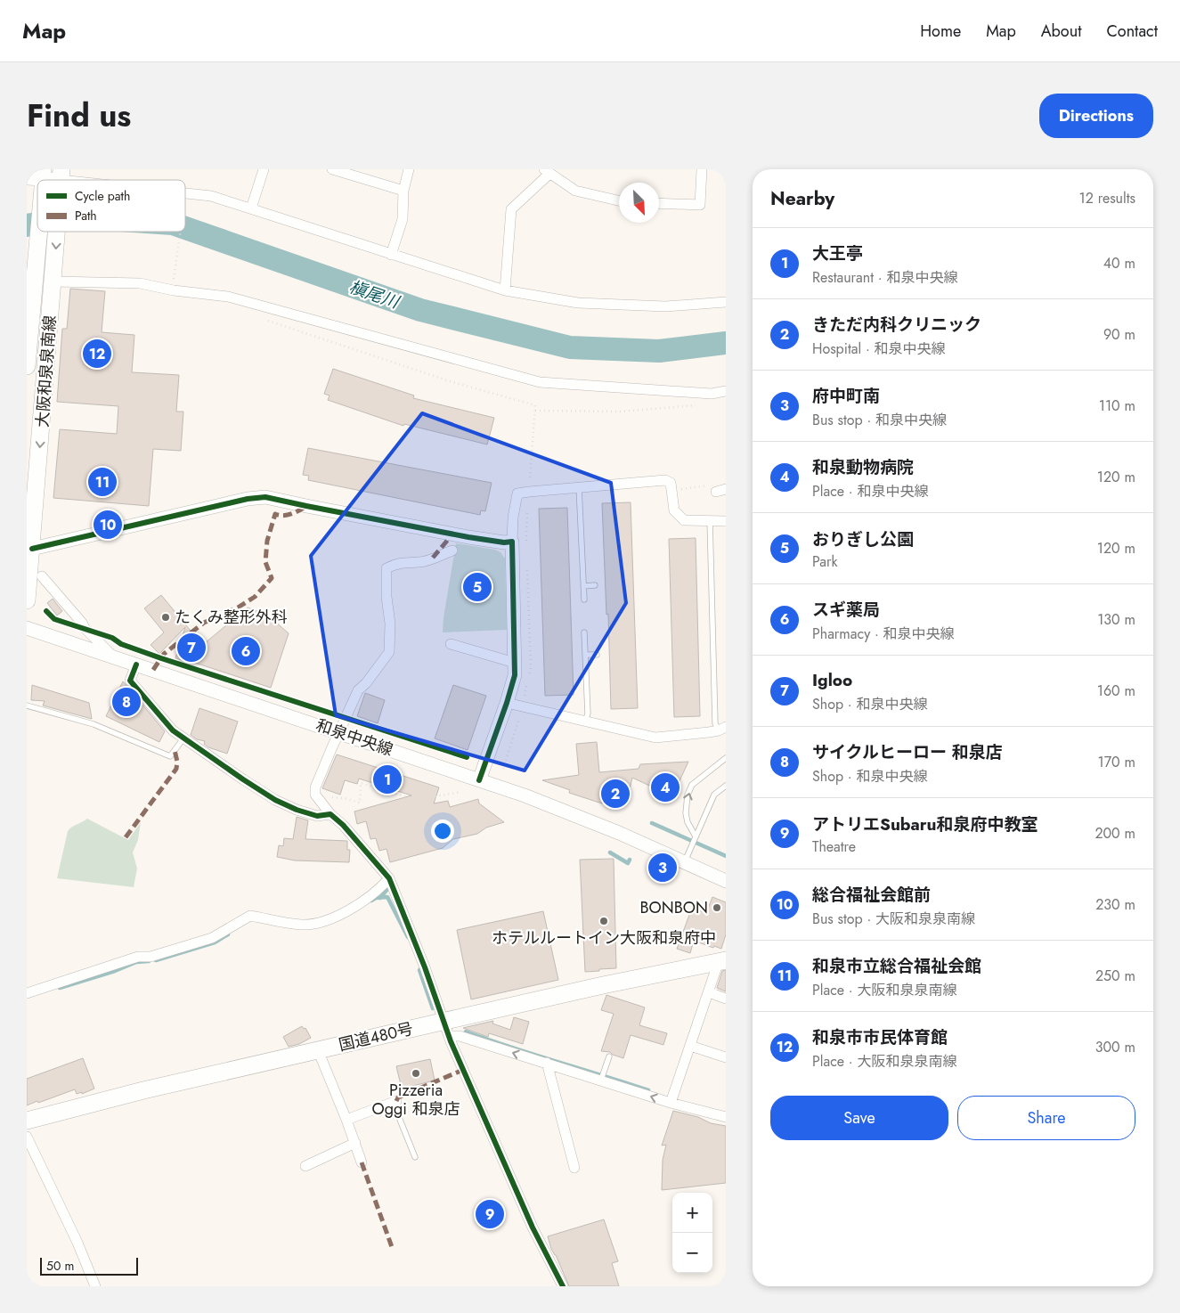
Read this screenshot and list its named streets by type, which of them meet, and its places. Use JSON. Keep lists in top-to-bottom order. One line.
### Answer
{"streets":{"main road":["大阪和泉泉南線","国道480号"],"street":["和泉中央線"]},"water":["槇尾川"],"places":["たくみ整形外科","BONBON","ホテルルートイン大阪和泉府中","Pizzeria Oggi 和泉店"],"legend":["Cycle path","Path"],"scale_bar":"50 m","north":"bottom right","page":{"header":"Map","nav":["Home","Map","About","Contact"],"title":"Find us","buttons":["Directions",["Save","Share"]],"heading":["Nearby","12 results"],"list":[{"mark":"1","name":"大王亭","note":"Restaurant · 和泉中央線","value":"40 m"},{"mark":"2","name":"きただ内科クリニック","note":"Hospital · 和泉中央線","value":"90 m"},{"mark":"3","name":"府中町南","note":"Bus stop · 和泉中央線","value":"110 m"},{"mark":"4","name":"和泉動物病院","note":"Place · 和泉中央線","value":"120 m"},{"mark":"5","name":"おりぎし公園","note":"Park","value":"120 m"},{"mark":"6","name":"スギ薬局","note":"Pharmacy · 和泉中央線","value":"130 m"},{"mark":"7","name":"Igloo","note":"Shop · 和泉中央線","value":"160 m"},{"mark":"8","name":"サイクルヒーロー 和泉店","note":"Shop · 和泉中央線","value":"170 m"},{"mark":"9","name":"アトリエSubaru和泉府中教室","note":"Theatre","value":"200 m"},{"mark":"10","name":"総合福祉会館前","note":"Bus stop · 大阪和泉泉南線","value":"230 m"},{"mark":"11","name":"和泉市立総合福祉会館","note":"Place · 大阪和泉泉南線","value":"250 m"},{"mark":"12","name":"和泉市市民体育館","note":"Place · 大阪和泉泉南線","value":"300 m"}],"pins":["12","11","10","5","7","6","8","1","4","2","3","9"],"map_buttons":["+","−"],"scale":"50 m"}}
